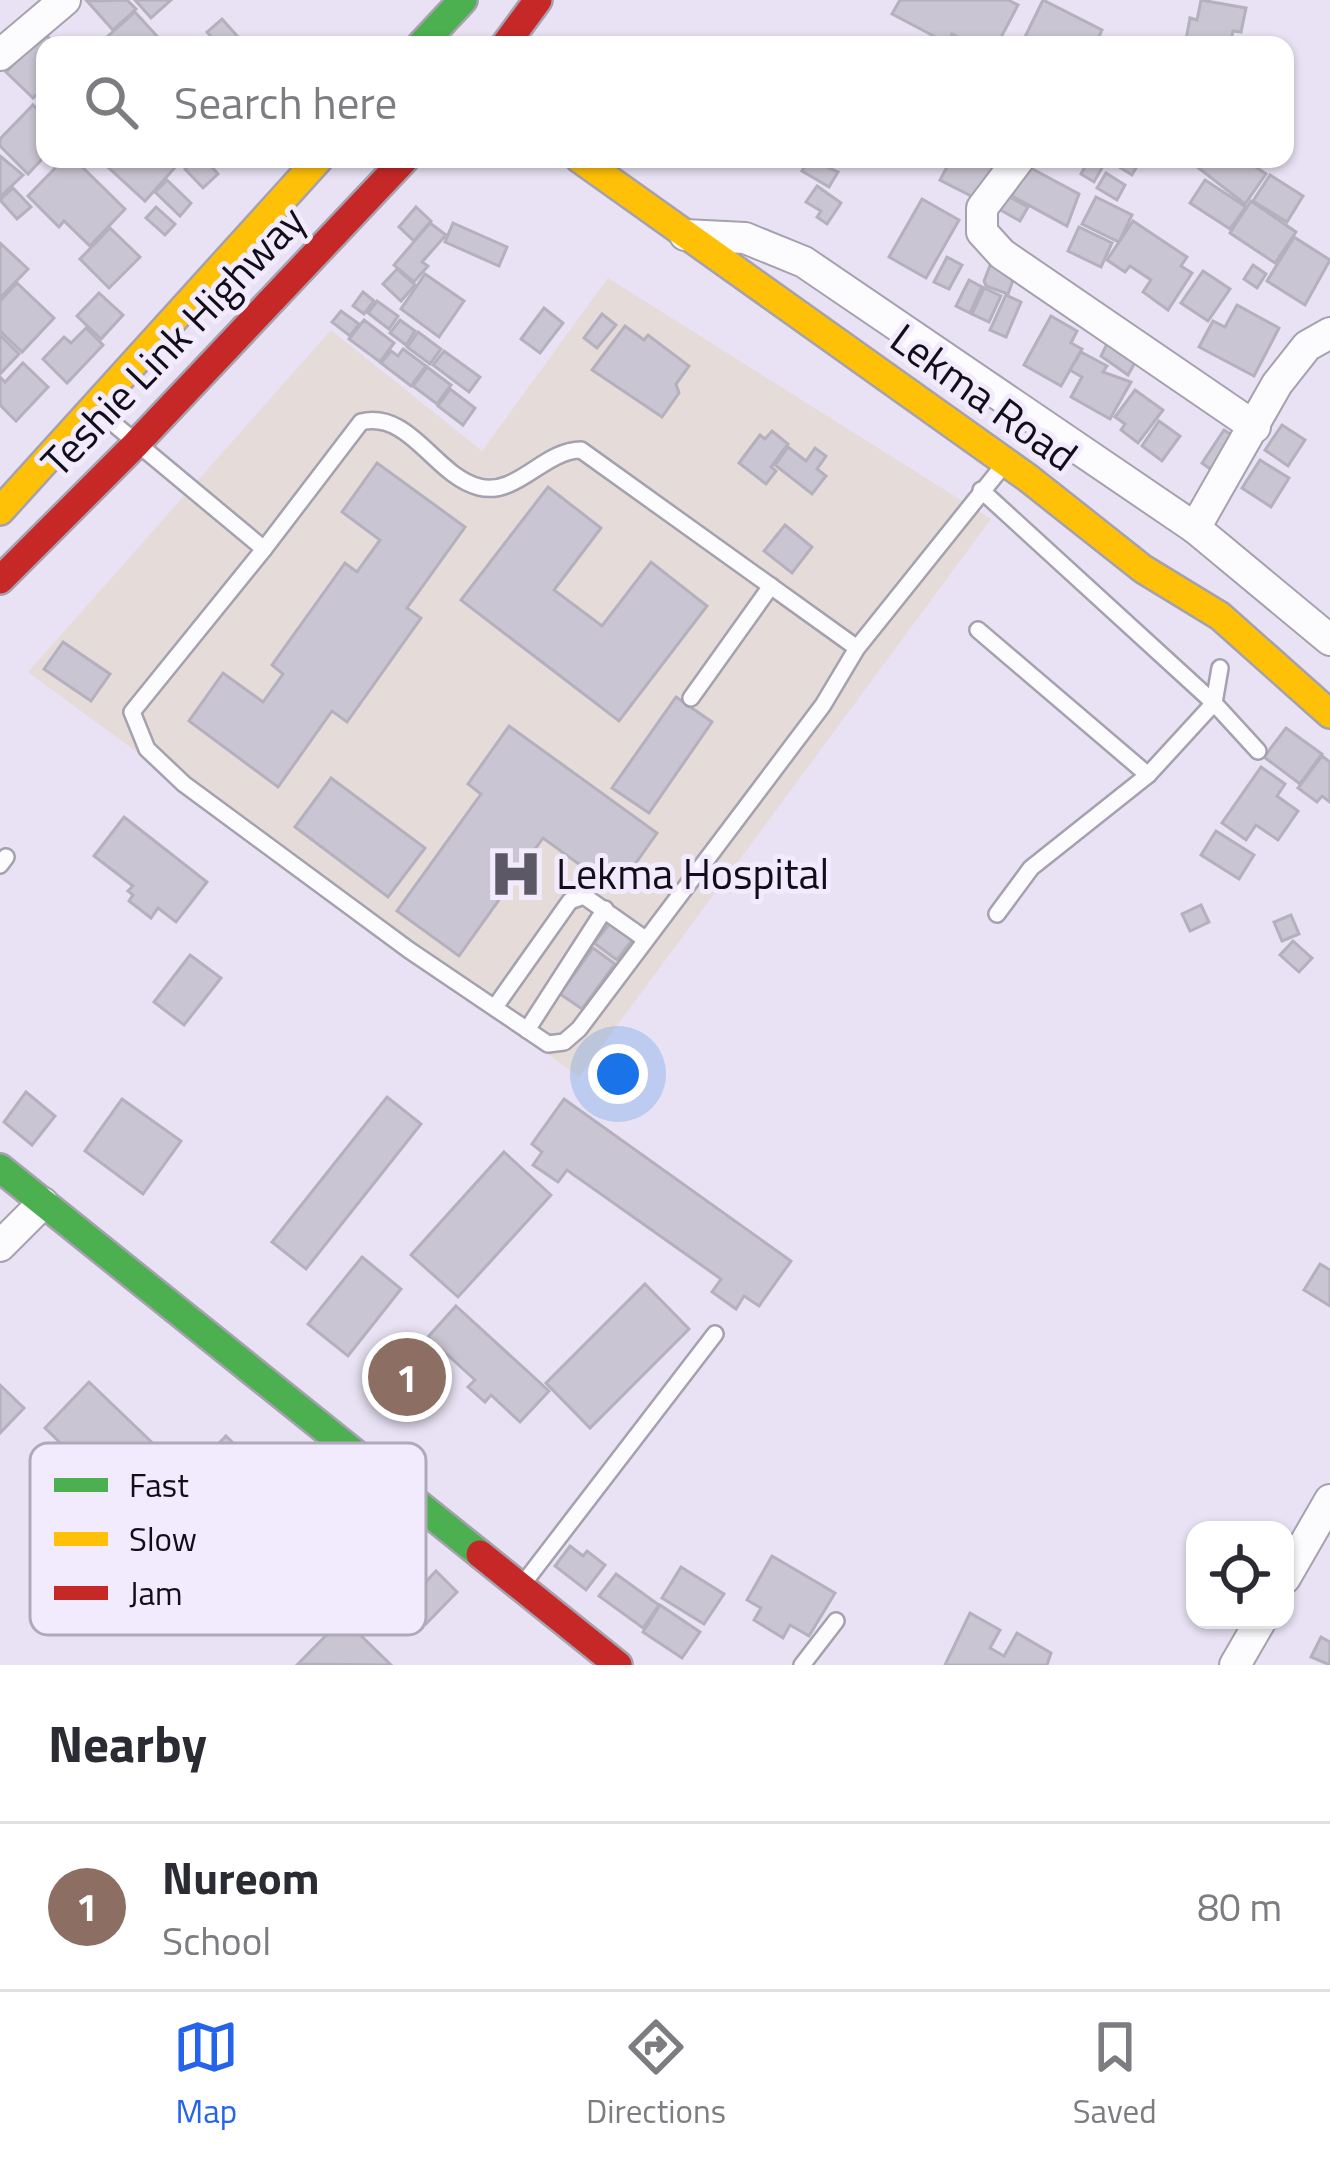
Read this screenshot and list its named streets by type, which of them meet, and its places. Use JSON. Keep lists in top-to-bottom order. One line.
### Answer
{"streets":{"street":["Teshie Link Highway","Lekma Road"]},"places":{"hospital":["Lekma Hospital"]},"legend":["Fast","Slow","Jam"],"page":{"search":"Search here","pins":"1","heading":"Nearby","list":[{"mark":"1","name":"Nureom","note":"School","value":"80 m"}],"nav":["Map","Directions","Saved"]}}
